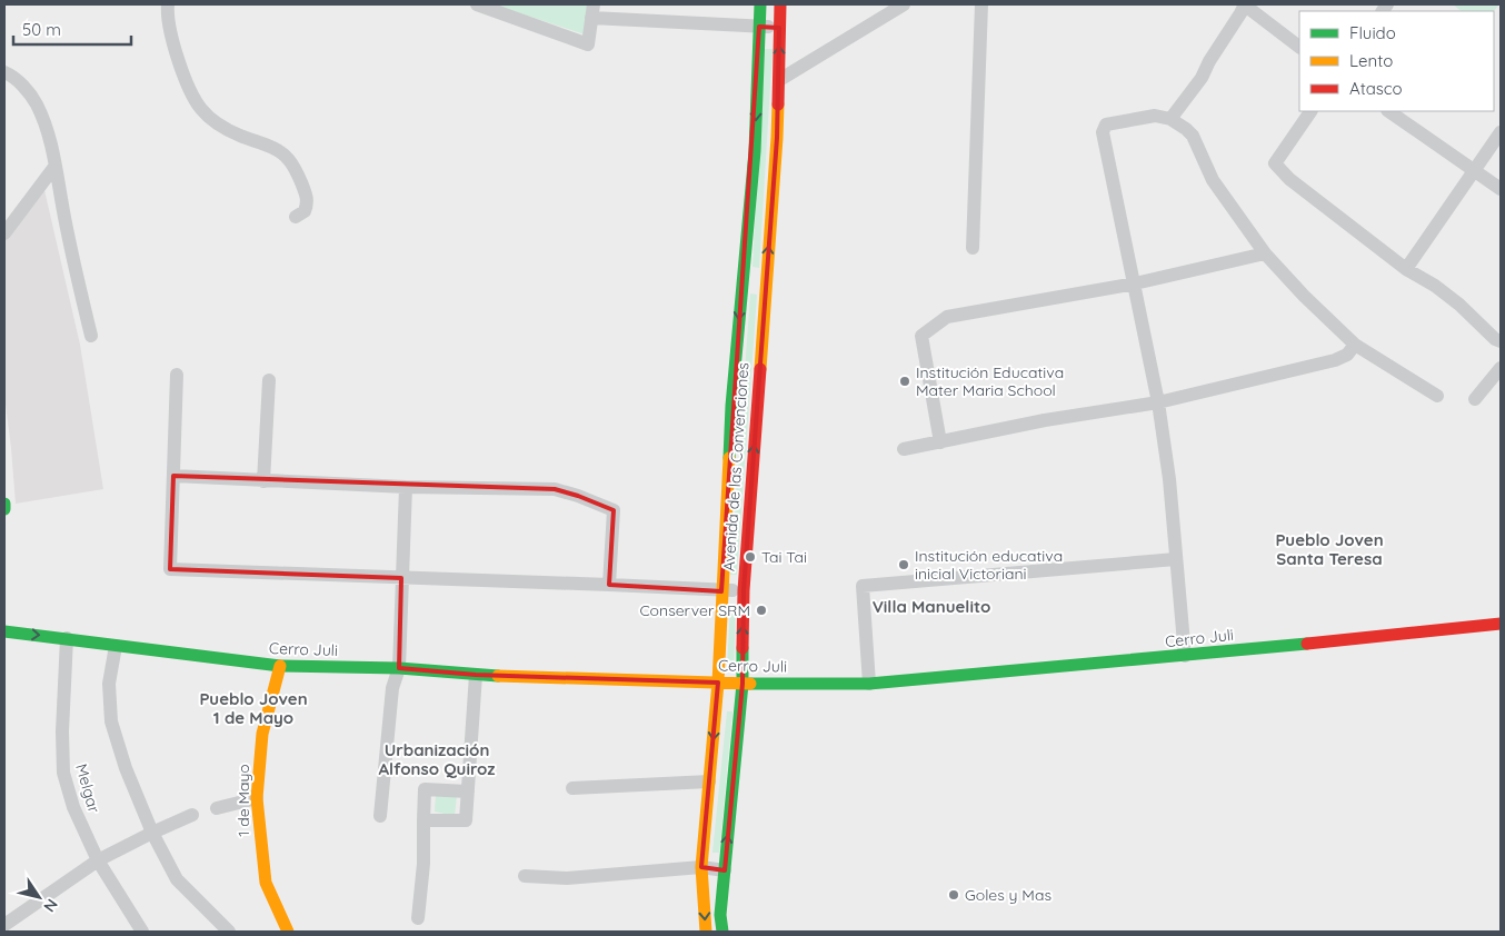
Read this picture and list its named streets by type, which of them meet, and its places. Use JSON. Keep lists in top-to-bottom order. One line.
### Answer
{"streets":{"street":["Avenida de las Convenciones","Cerro Juli","Melgar","1 de Mayo"]},"crossings":[["Avenida de las Convenciones","Cerro Juli"],["Cerro Juli","Melgar"],["Cerro Juli","1 de Mayo"]],"districts":["Pueblo Joven Santa Teresa","Villa Manuelito","Pueblo Joven 1 de Mayo","Urbanización Alfonso Quiroz"],"places":["Institución Educativa Mater Maria School","Tai Tai","Institución educativa inicial Victoriani","Conserver SRM","Goles y Mas"],"legend":["Fluido","Lento","Atasco"],"scale_bar":"50 m","north":"bottom right"}
